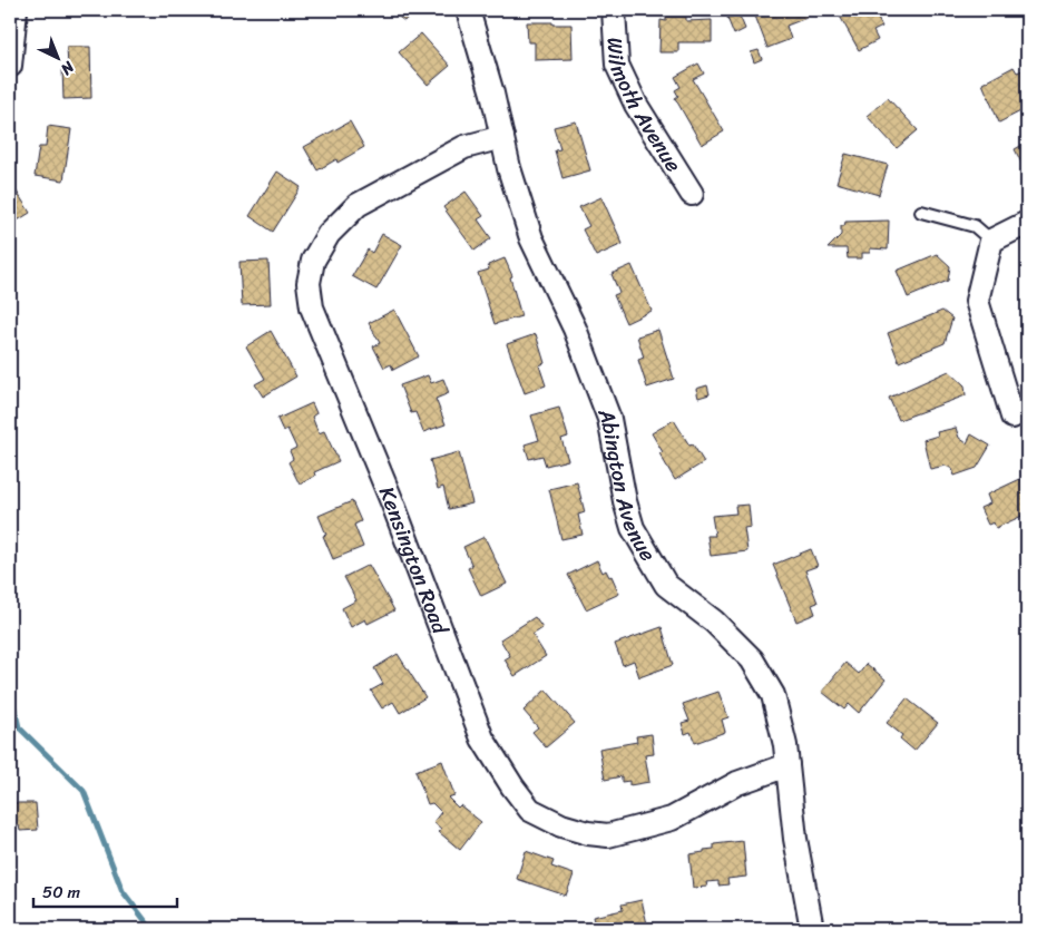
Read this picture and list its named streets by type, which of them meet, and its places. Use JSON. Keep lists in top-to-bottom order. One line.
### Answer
{"streets":{"street":["Wilmoth Avenue","Abington Avenue","Kensington Road"]},"crossings":[["Abington Avenue","Kensington Road"]],"scale_bar":"50 m","north":"bottom right"}
